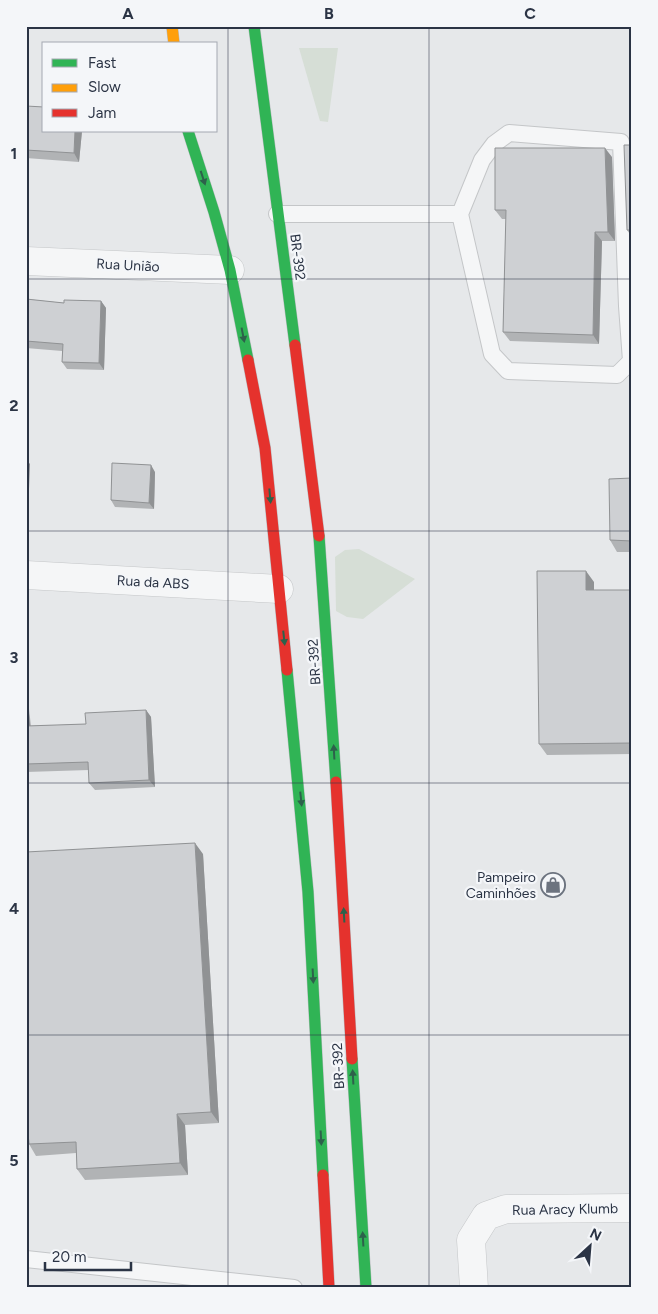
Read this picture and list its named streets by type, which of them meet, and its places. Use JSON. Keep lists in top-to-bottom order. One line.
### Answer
{"streets":{"highway":["BR-392"],"street":["Rua União","Rua da ABS","Rua Aracy Klumb"]},"crossings":[["BR-392","Rua União"],["BR-392","Rua da ABS"]],"places":{"shop":["Pampeiro Caminhões"]},"legend":["Fast","Slow","Jam"],"scale_bar":"20 m","north":"top right","grid":{"columns":["A","B","C"],"rows":["1","2","3","4","5"]}}
